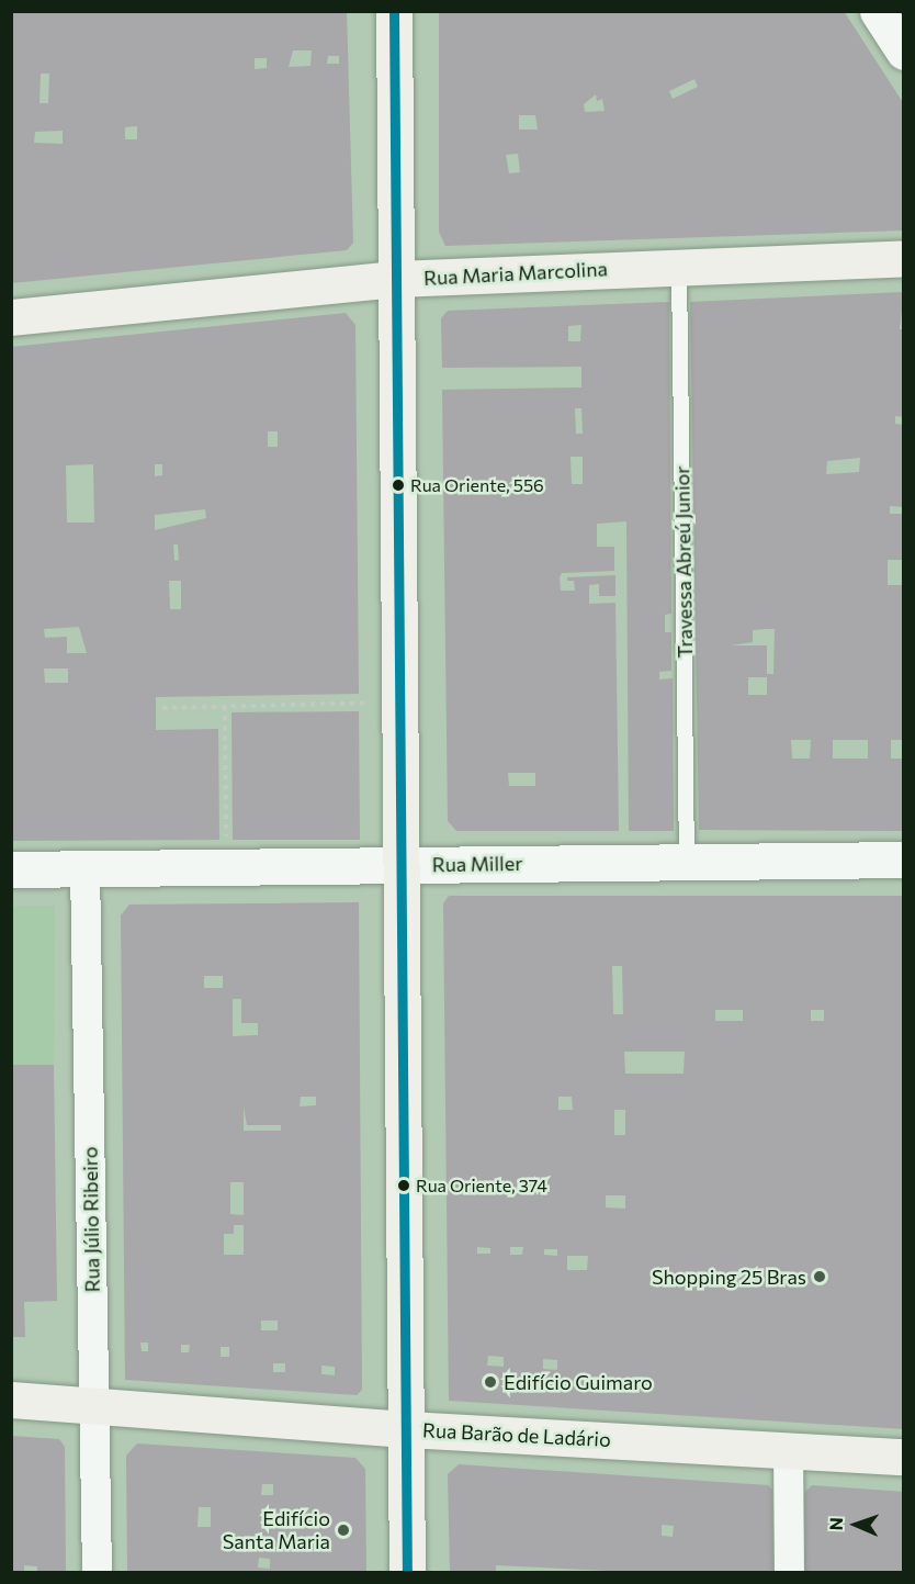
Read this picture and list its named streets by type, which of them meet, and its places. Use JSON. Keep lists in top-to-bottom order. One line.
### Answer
{"streets":{"main road":["Rua Maria Marcolina","Rua Barão de Ladário"],"street":["Rua Miller","Rua Júlio Ribeiro"],"lane":["Travessa Abreú Junior"]},"crossings":[["Rua Maria Marcolina","Travessa Abreú Junior"],["Travessa Abreú Junior","Rua Miller"],["Rua Miller","Rua Júlio Ribeiro"],["Rua Júlio Ribeiro","Rua Barão de Ladário"]],"places":["Rua Oriente, 556","Rua Oriente, 374","Shopping 25 Bras","Edifício Guimaro","Edifício Santa Maria"],"north":"left"}
